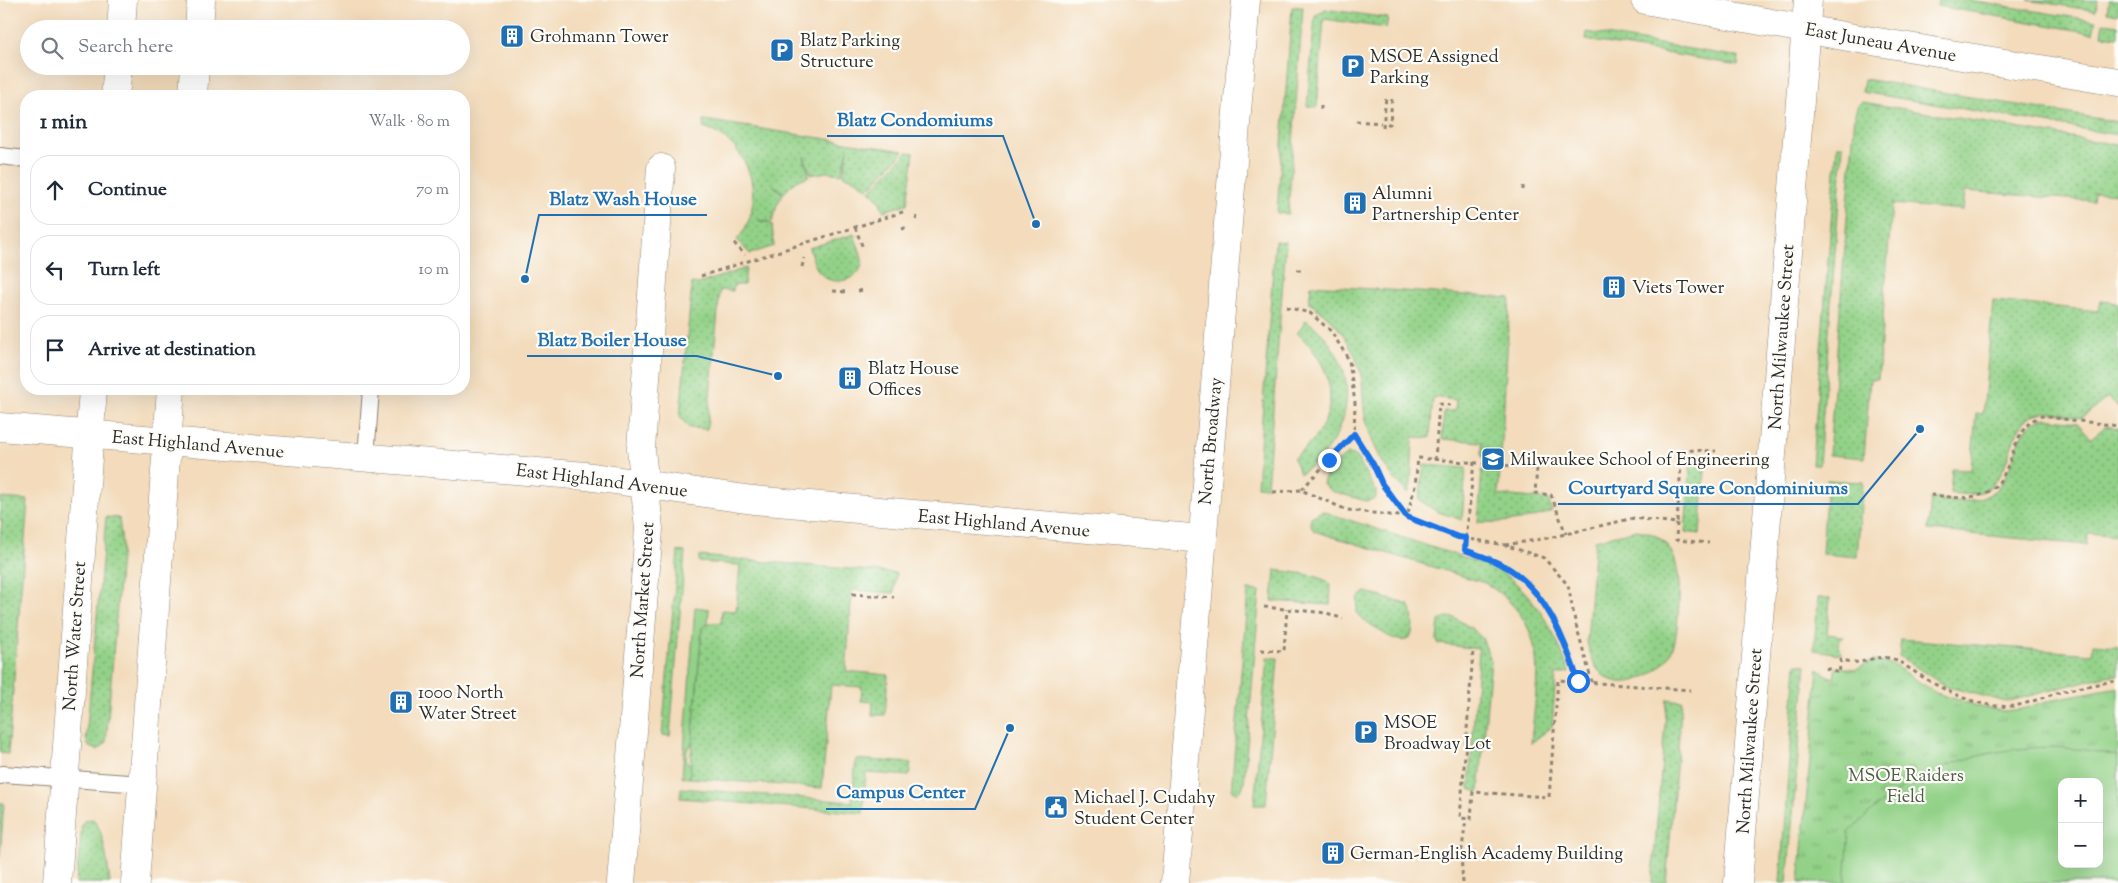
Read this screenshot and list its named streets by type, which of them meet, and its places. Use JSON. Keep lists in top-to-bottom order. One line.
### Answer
{"streets":{"street":["East Juneau Avenue","North Milwaukee Street","North Broadway","East Highland Avenue","North Market Street","North Water Street"]},"crossings":[["East Juneau Avenue","North Milwaukee Street"],["North Broadway","East Highland Avenue"],["East Highland Avenue","North Market Street"],["East Highland Avenue","North Water Street"]],"parks":["MSOE Raiders Field"],"places":{"building":["Grohmann Tower","Alumni Partnership Center","Viets Tower","Blatz House Offices","1000 North Water Street","German-English Academy Building"],"parking":["Blatz Parking Structure","MSOE Assigned Parking","MSOE Broadway Lot"],"other":["Blatz Condomiums","Blatz Wash House","Blatz Boiler House","Courtyard Square Condominiums","Campus Center"],"school or university":["Milwaukee School of Engineering"],"public building":["Michael J. Cudahy Student Center"]},"page":{"search":"Search here","heading":["1 min","Walk · 80 m"],"list":[["Continue","70 m"],["Turn left","10 m"],"Arrive at destination"],"map_buttons":["+","−"]}}
